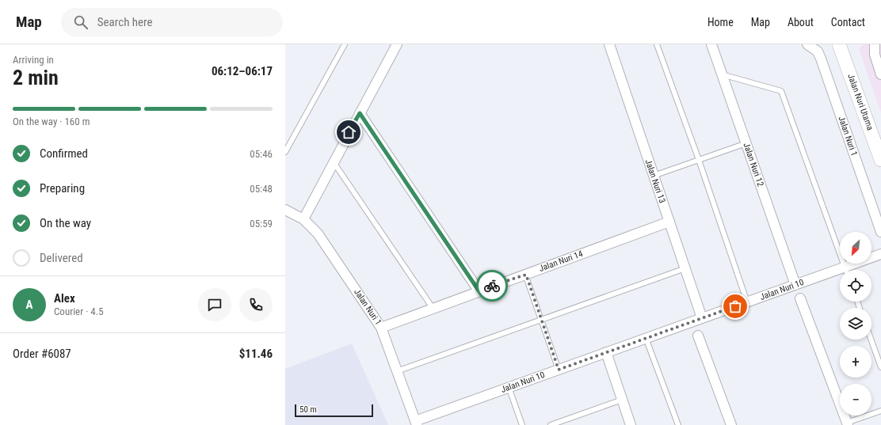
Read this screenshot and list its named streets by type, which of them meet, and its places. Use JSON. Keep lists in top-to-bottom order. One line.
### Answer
{"streets":{"street":["Jalan Nuri Utama","Jalan Nuri 1","Jalan Nuri 12","Jalan Nuri 13","Jalan Nuri 14","Jalan Nuri 10"]},"crossings":[["Jalan Nuri 1","Jalan Nuri 14"],["Jalan Nuri 1","Jalan Nuri 10"],["Jalan Nuri 12","Jalan Nuri 10"],["Jalan Nuri 13","Jalan Nuri 14"],["Jalan Nuri 13","Jalan Nuri 10"]],"scale_bar":"50 m","north":"bottom left","page":{"header":"Map","search":"Search here","nav":["Home","Map","About","Contact"],"heading":["2 min","Arriving in","06:12–06:17"],"panel":["Alex","Courier · 4.5","Order #6087","$11.46"],"bar":"On the way · 160 m","list":[["Confirmed","05:46"],["Preparing","05:48"],["On the way","05:59"],"Delivered"],"map_buttons":["+","−"],"round":"A","scale":"50 m"}}
